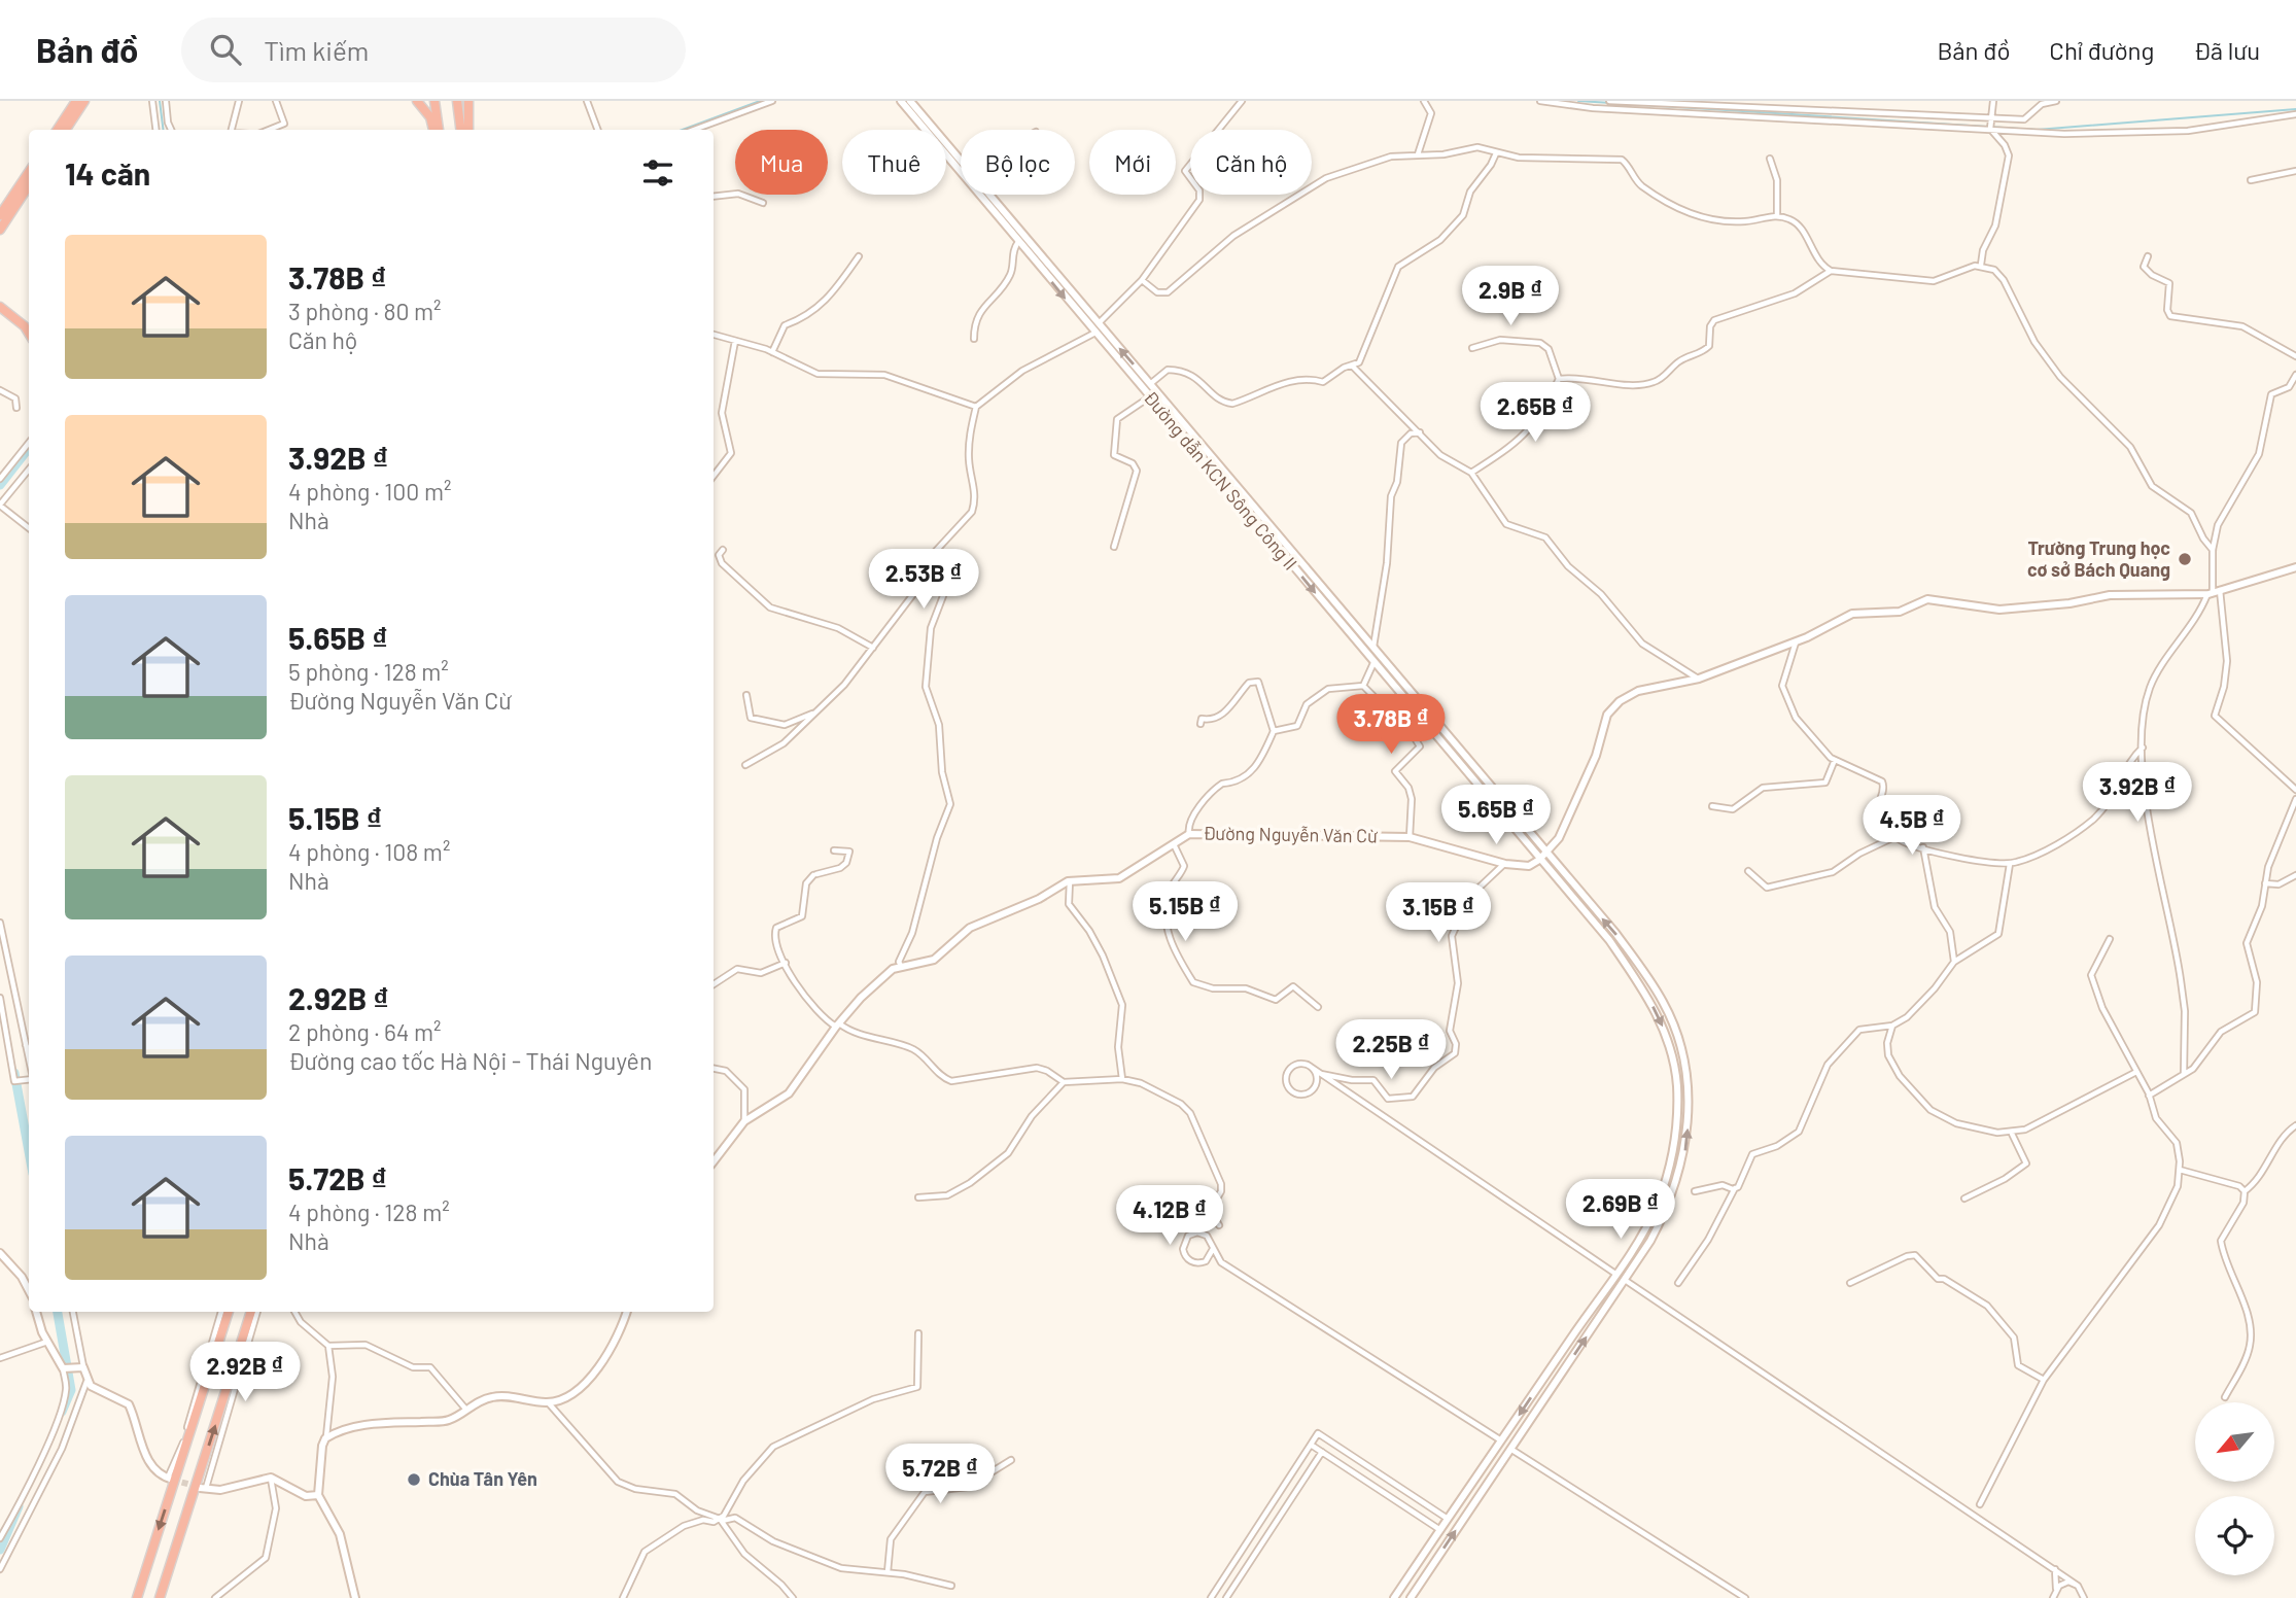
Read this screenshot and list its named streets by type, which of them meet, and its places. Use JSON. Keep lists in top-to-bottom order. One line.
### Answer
{"streets":{"street":["Đường dẫn KCN Sông Công II","Đường Nguyễn Văn Cừ"]},"crossings":[["Đường dẫn KCN Sông Công II","Đường Nguyễn Văn Cừ"]],"places":["Trường Trung học cơ sở Bách Quang","Chùa Tân Yên"],"north":"bottom left","page":{"header":"Bản đồ","search":"Tìm kiếm","nav":["Bản đồ","Chỉ đường","Đã lưu"],"chip":["Mua","Thuê","Bộ lọc","Mới","Căn hộ"],"heading":"14 căn","list":[{"name":"3.78B ₫","note":"3 phòng · 80 m² · Căn hộ"},{"name":"3.92B ₫","note":"4 phòng · 100 m² · Nhà"},{"name":"5.65B ₫","note":"5 phòng · 128 m² · Đường Nguyễn Văn Cừ"},{"name":"5.15B ₫","note":"4 phòng · 108 m² · Nhà"},{"name":"2.92B ₫","note":"2 phòng · 64 m² · Đường cao tốc Hà Nội - Thái Nguyên"},{"name":"5.72B ₫","note":"4 phòng · 128 m² · Nhà"}],"price":["2.9B ₫","2.65B ₫","2.53B ₫","3.78B ₫","3.92B ₫","5.65B ₫","4.5B ₫","5.15B ₫","3.15B ₫","2.25B ₫","2.69B ₫","4.12B ₫","2.92B ₫","5.72B ₫"]}}
